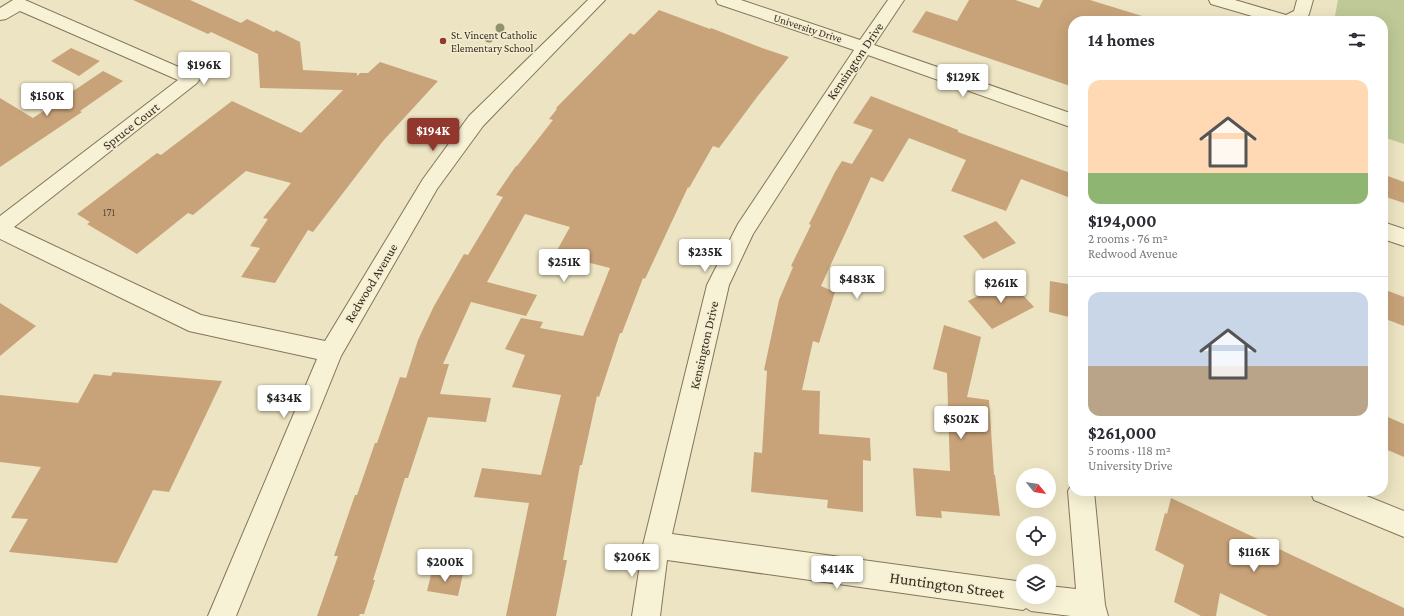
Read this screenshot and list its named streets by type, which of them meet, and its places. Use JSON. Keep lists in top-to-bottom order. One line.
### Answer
{"streets":{"street":["University Drive","Kensington Drive","Spruce Court","Redwood Avenue","Huntington Street"]},"crossings":[["University Drive","Kensington Drive"],["Kensington Drive","Huntington Street"],["Spruce Court","Redwood Avenue"]],"places":["St. Vincent Catholic Elementary School"],"house_numbers":["171"],"north":"bottom right","page":{"heading":"14 homes","price":["$196K","$129K","$150K","$194K","$235K","$251K","$483K","$261K","$434K","$502K","$116K","$206K","$200K","$414K"],"list":[{"name":"$194,000","note":"2 rooms · 76 m² · Redwood Avenue"},{"name":"$261,000","note":"5 rooms · 118 m² · University Drive"}]}}
